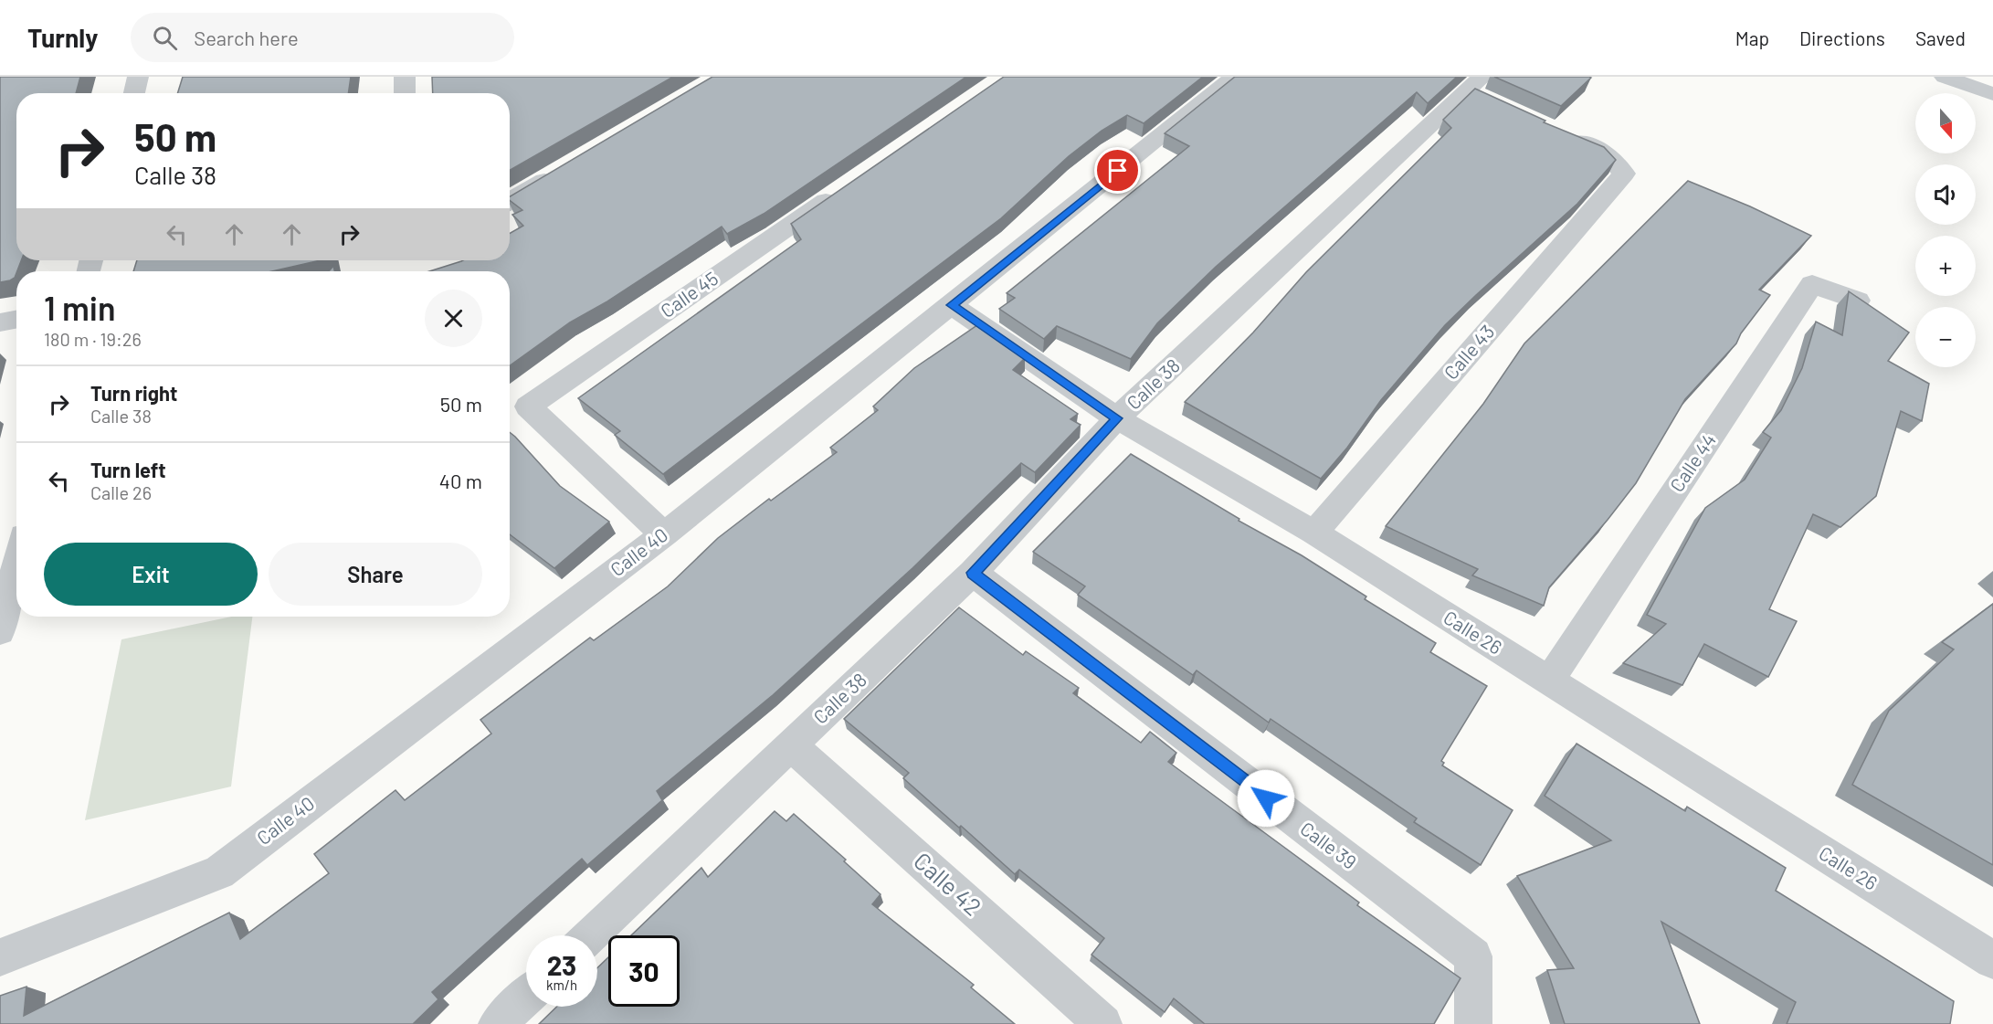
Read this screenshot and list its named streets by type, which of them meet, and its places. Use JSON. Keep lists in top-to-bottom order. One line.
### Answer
{"streets":{"street":["Calle 45","Calle 43","Calle 38","Calle 44","Calle 40","Calle 26","Calle 39","Calle 42"]},"crossings":[["Calle 45","Calle 40"],["Calle 43","Calle 26"],["Calle 38","Calle 26"],["Calle 38","Calle 39"],["Calle 38","Calle 42"],["Calle 44","Calle 26"],["Calle 40","Calle 26"]],"north":"bottom","page":{"header":"Turnly","search":"Search here","nav":["Map","Directions","Saved"],"map_buttons":["+","−"],"turn":["50 m","Calle 38"],"heading":["1 min","180 m · 19:26"],"list":[{"name":"Turn right","note":"Calle 38","value":"50 m"},{"name":"Turn left","note":"Calle 26","value":"40 m"}],"buttons":["Exit","Share"],"speed":"23 km/h","limit":"30"}}
